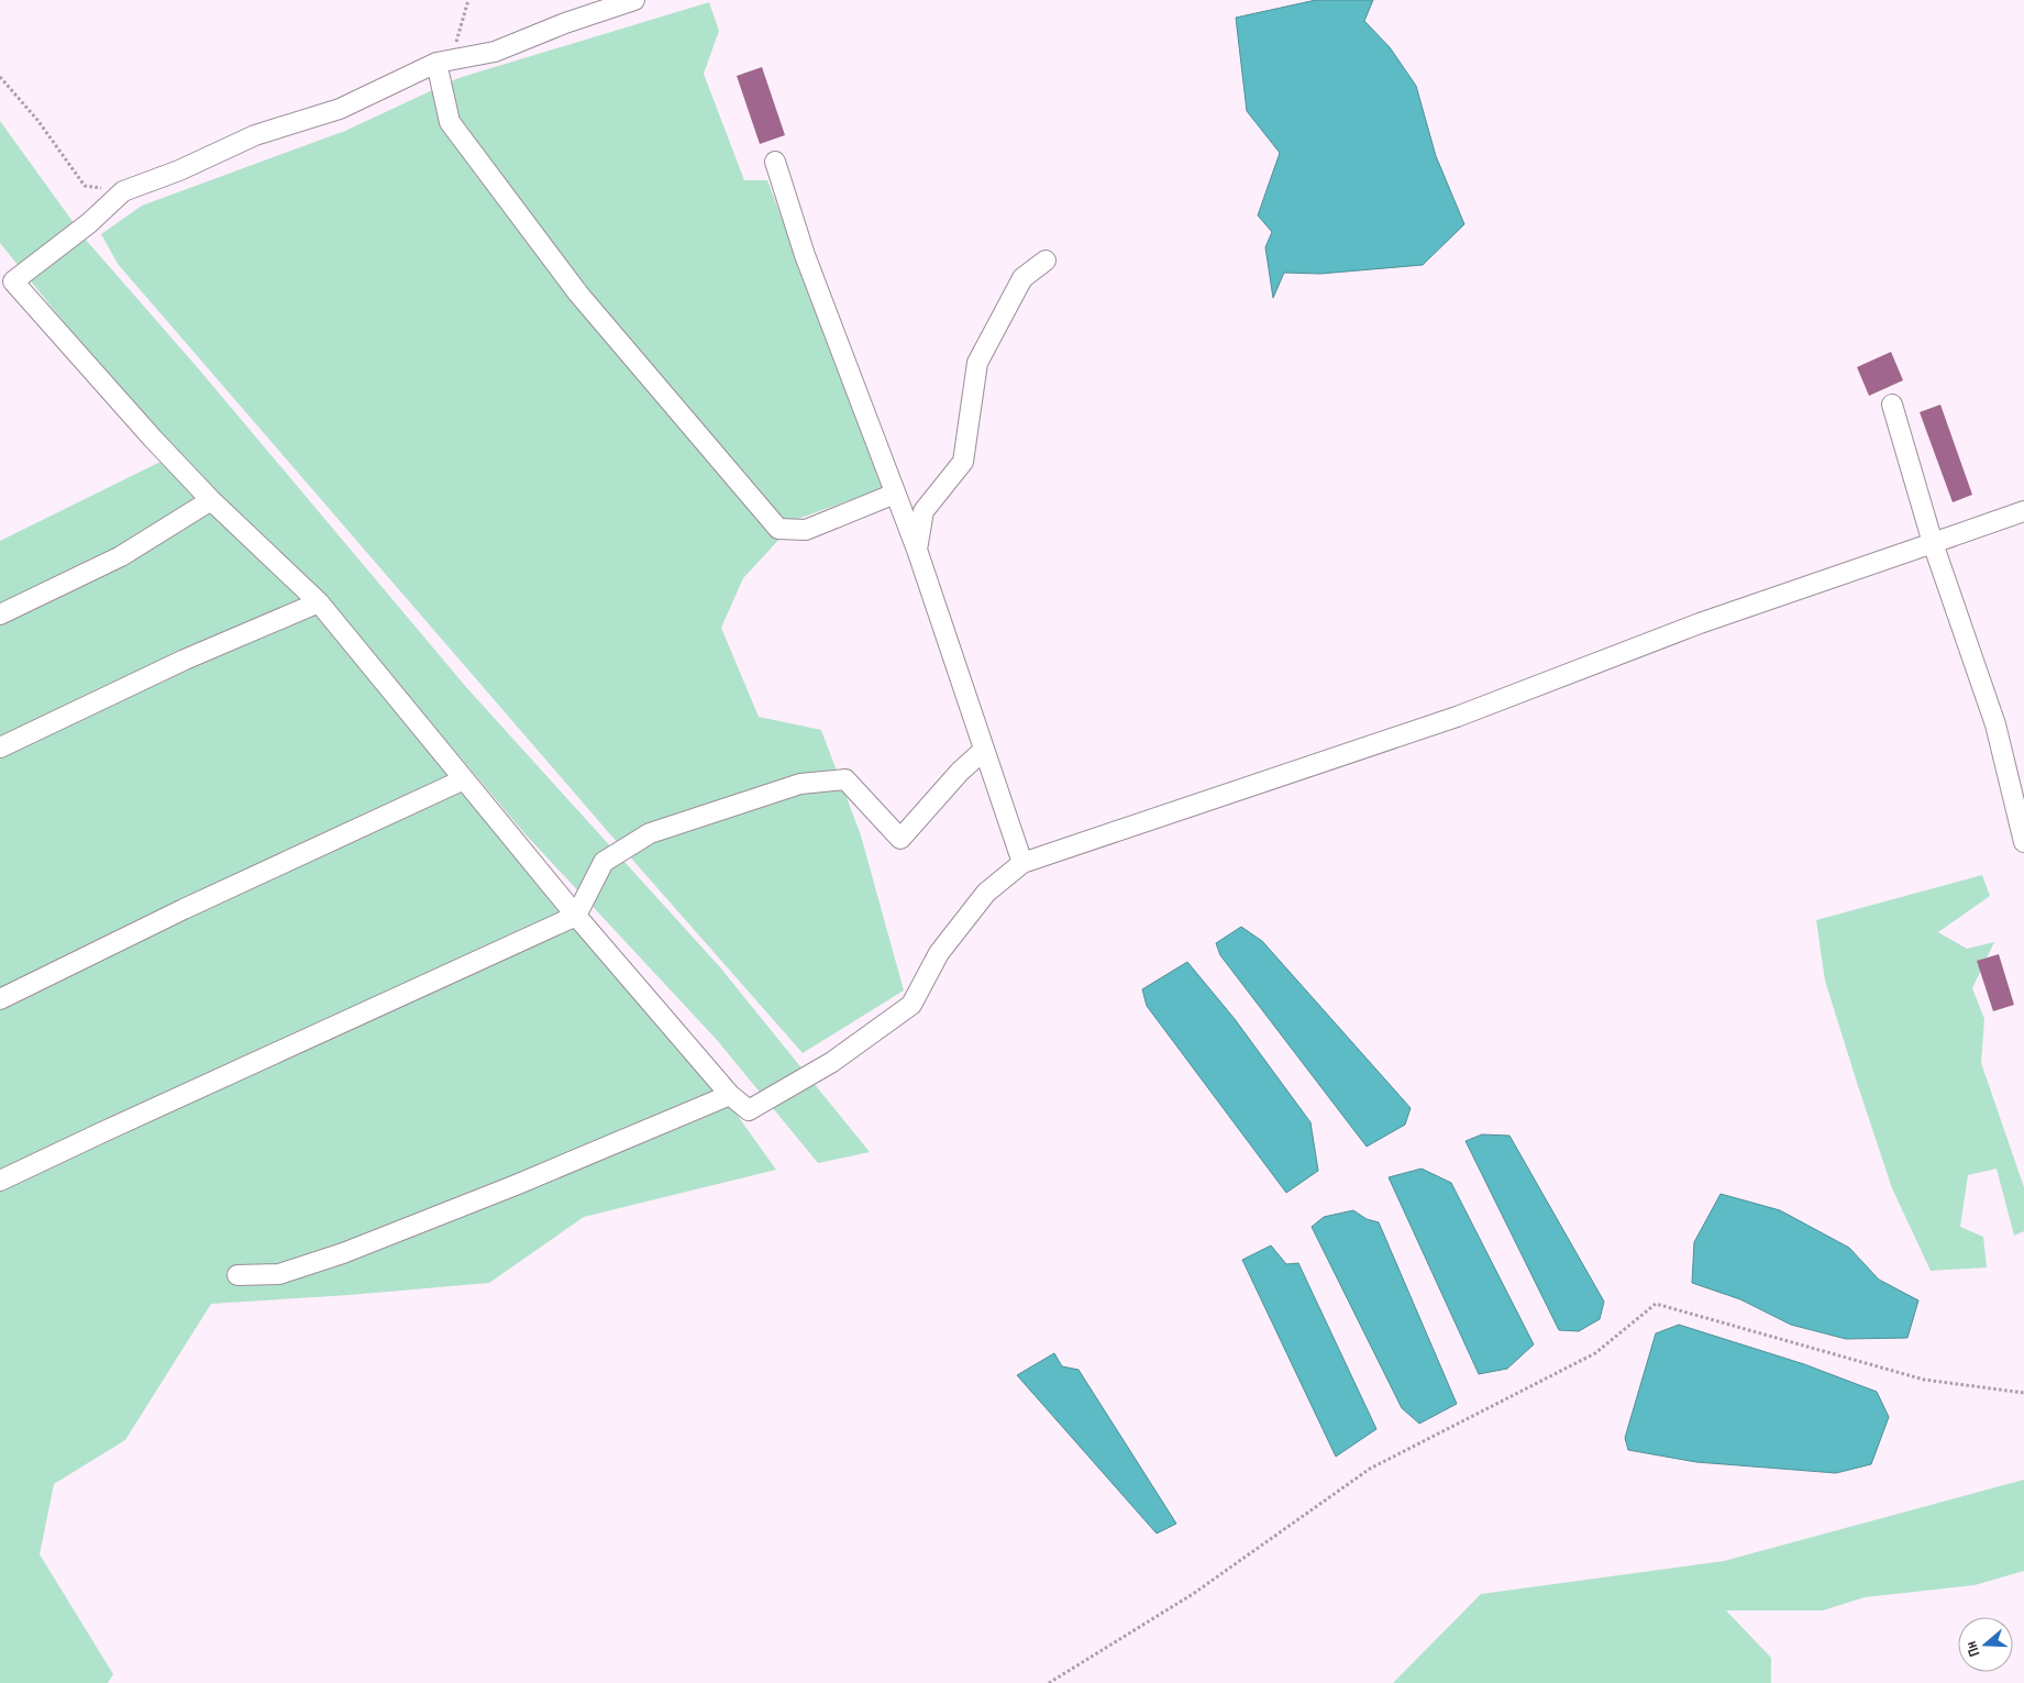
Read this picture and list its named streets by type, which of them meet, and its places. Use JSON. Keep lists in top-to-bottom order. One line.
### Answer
{"north":"left"}
